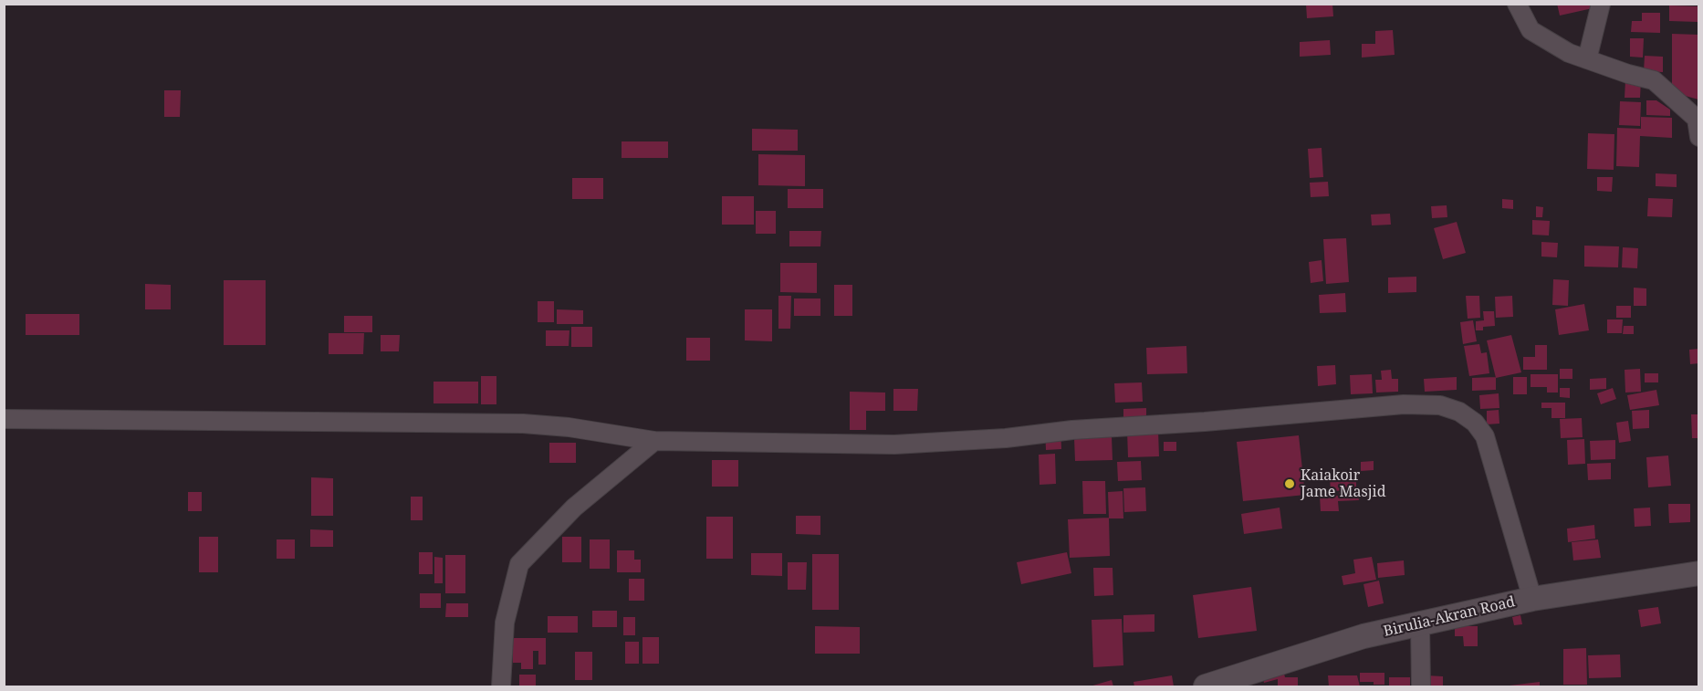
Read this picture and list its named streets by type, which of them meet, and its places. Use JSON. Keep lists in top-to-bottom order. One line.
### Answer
{"streets":{"street":["Birulia-Akran Road"]},"places":["Kaiakoir Jame Masjid"]}
